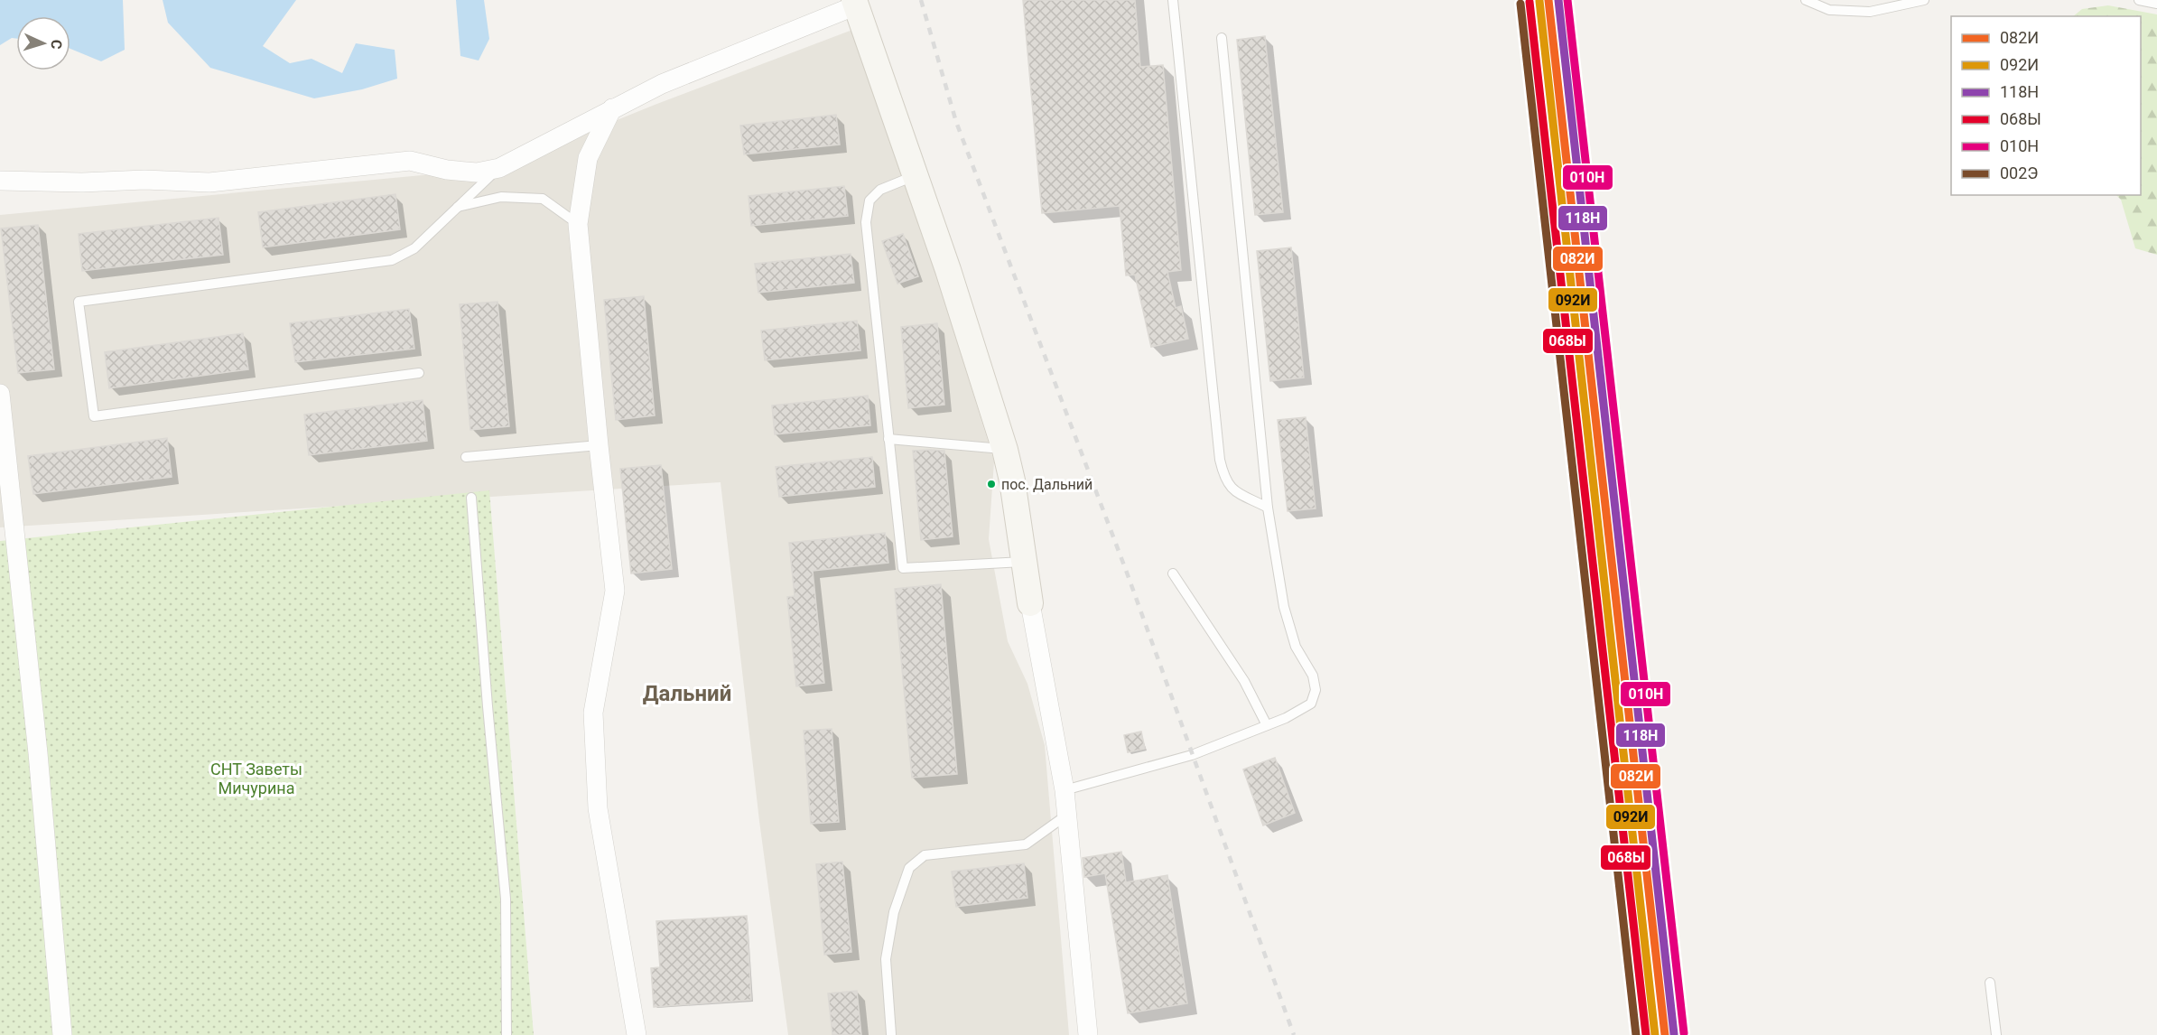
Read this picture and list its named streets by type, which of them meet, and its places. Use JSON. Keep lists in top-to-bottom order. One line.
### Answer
{"districts":["Дальний"],"parks":["СНТ Заветы Мичурина"],"places":["пос. Дальний"],"lines":["transit line 082И","transit line 118Н","transit line 010Н","transit line 092И","transit line 068Ы","transit line 002Э"],"legend":["082И","092И","118Н","068Ы","010Н","002Э"],"north":"right"}
